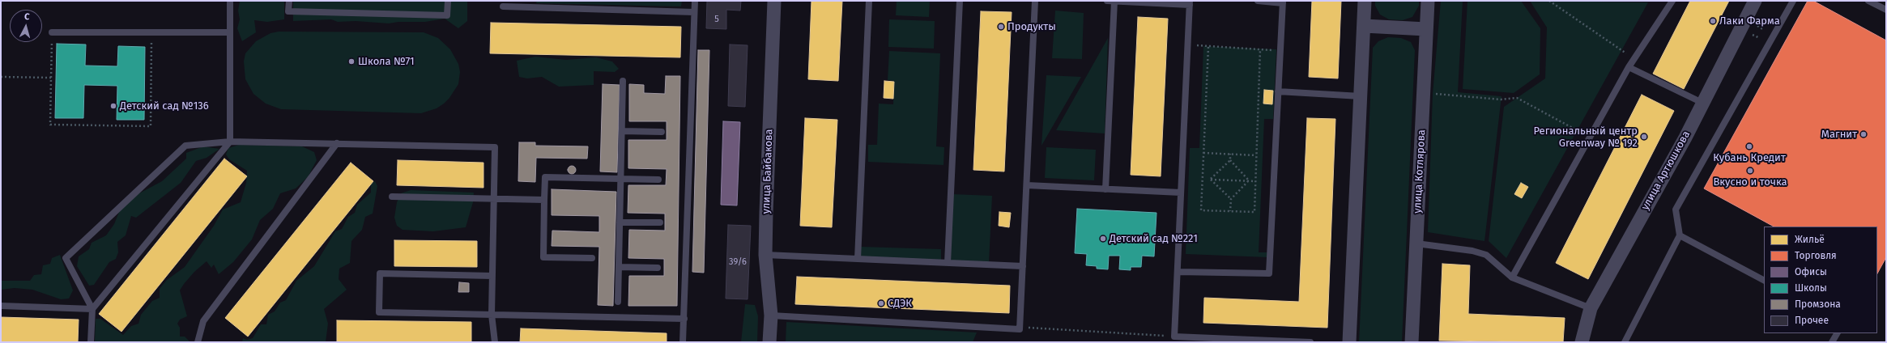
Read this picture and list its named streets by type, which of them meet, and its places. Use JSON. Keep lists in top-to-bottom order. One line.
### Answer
{"streets":{"street":["улица Артюшкова","улица Байбакова","улица Котлярова"]},"places":["Лаки Фарма","Продукты","Школа №71","Детский сад №136","Магнит","Региональный центр Greenway № 192","Кубань Кредит","Вкусно и точка","Детский сад №221","СДЭК"],"house_numbers":["5","39/6"],"legend":["Жильё","Торговля","Офисы","Школы","Промзона","Прочее"],"north":"top"}
